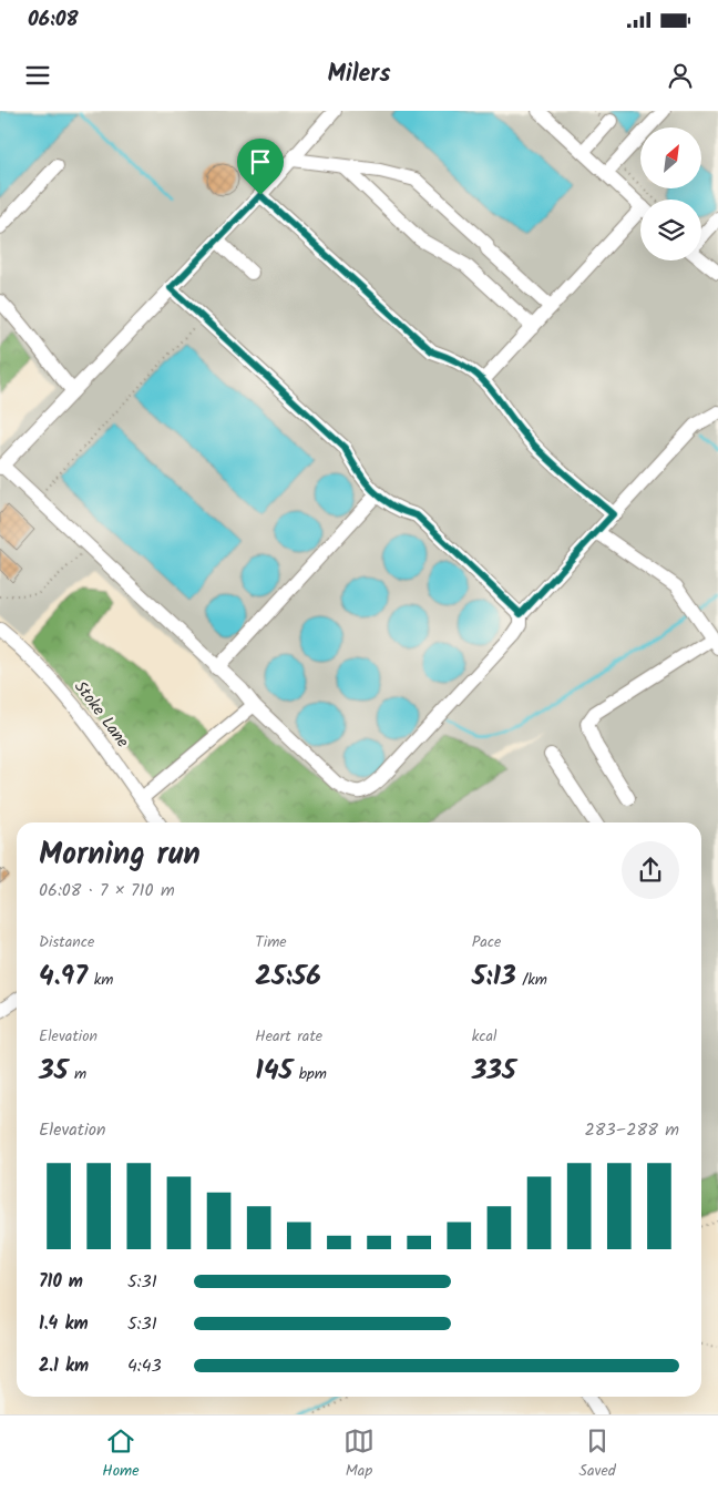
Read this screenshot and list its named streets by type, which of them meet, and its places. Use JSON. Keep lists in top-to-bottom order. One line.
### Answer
{"streets":{"street":["Stoke Lane"]},"north":"top right","page":{"status":"06:08","header":"Milers","heading":["Morning run","06:08 · 7 × 710 m"],"stats":[["Distance","4.97 km"],["Time","25:56"],["Pace","5:13 /km"],["Elevation","35 m"],["Heart rate","145 bpm"],["kcal","335"]],"chart":["Elevation","283–288 m"],"list":[{"name":"710 m","note":"5:31"},{"name":"1.4 km","note":"5:31"},{"name":"2.1 km","note":"4:43"}],"tabs":["Home","Map","Saved"]}}
